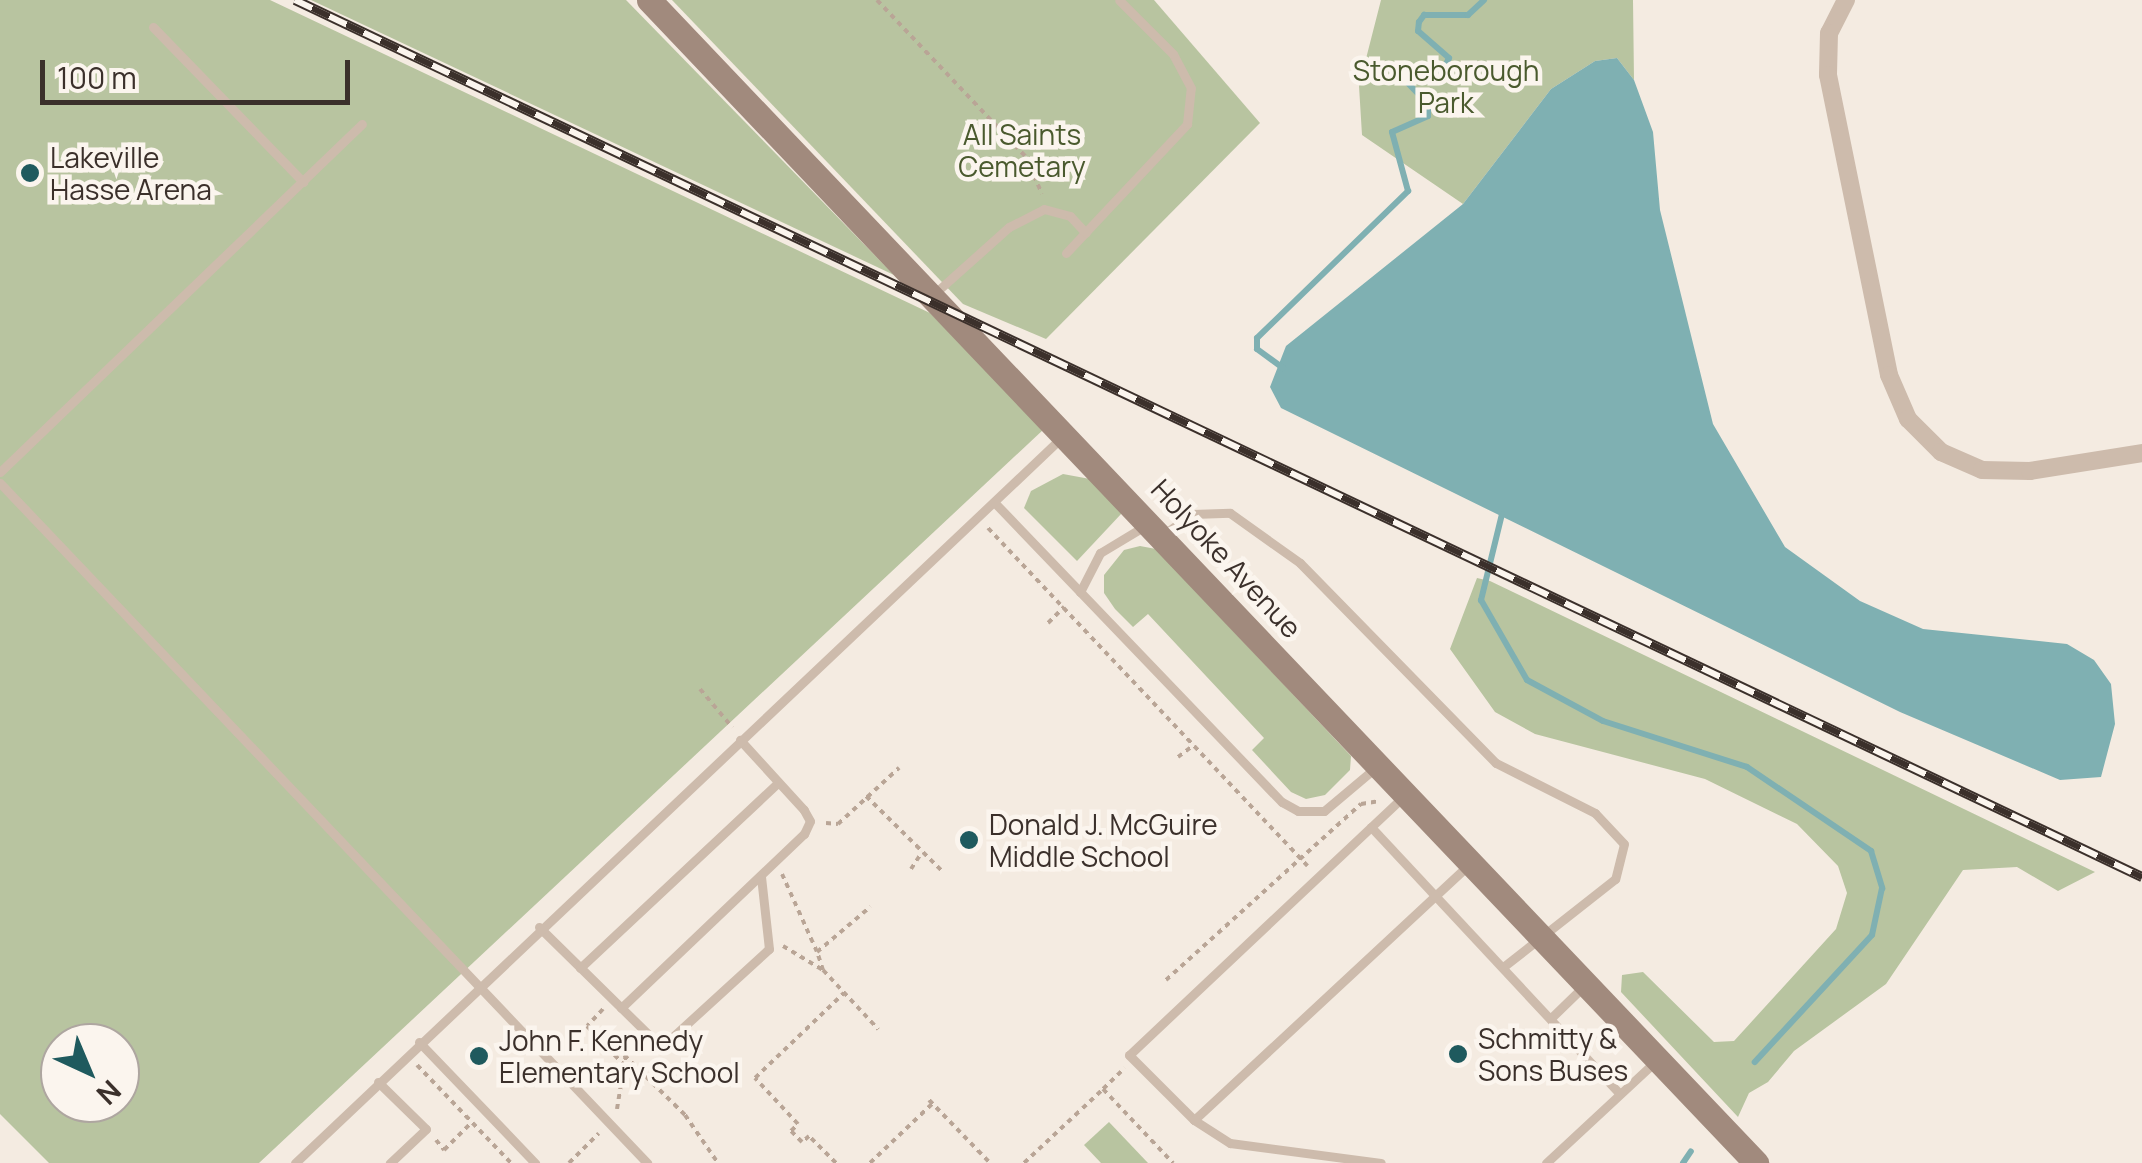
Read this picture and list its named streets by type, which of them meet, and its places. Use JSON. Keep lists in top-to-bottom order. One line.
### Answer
{"streets":{"street":["Holyoke Avenue"]},"parks":["Stoneborough Park","All Saints Cemetary"],"places":["Lakeville Hasse Arena","Donald J. McGuire Middle School","Schmitty & Sons Buses","John F. Kennedy Elementary School"],"scale_bar":"100 m","north":"bottom right"}
